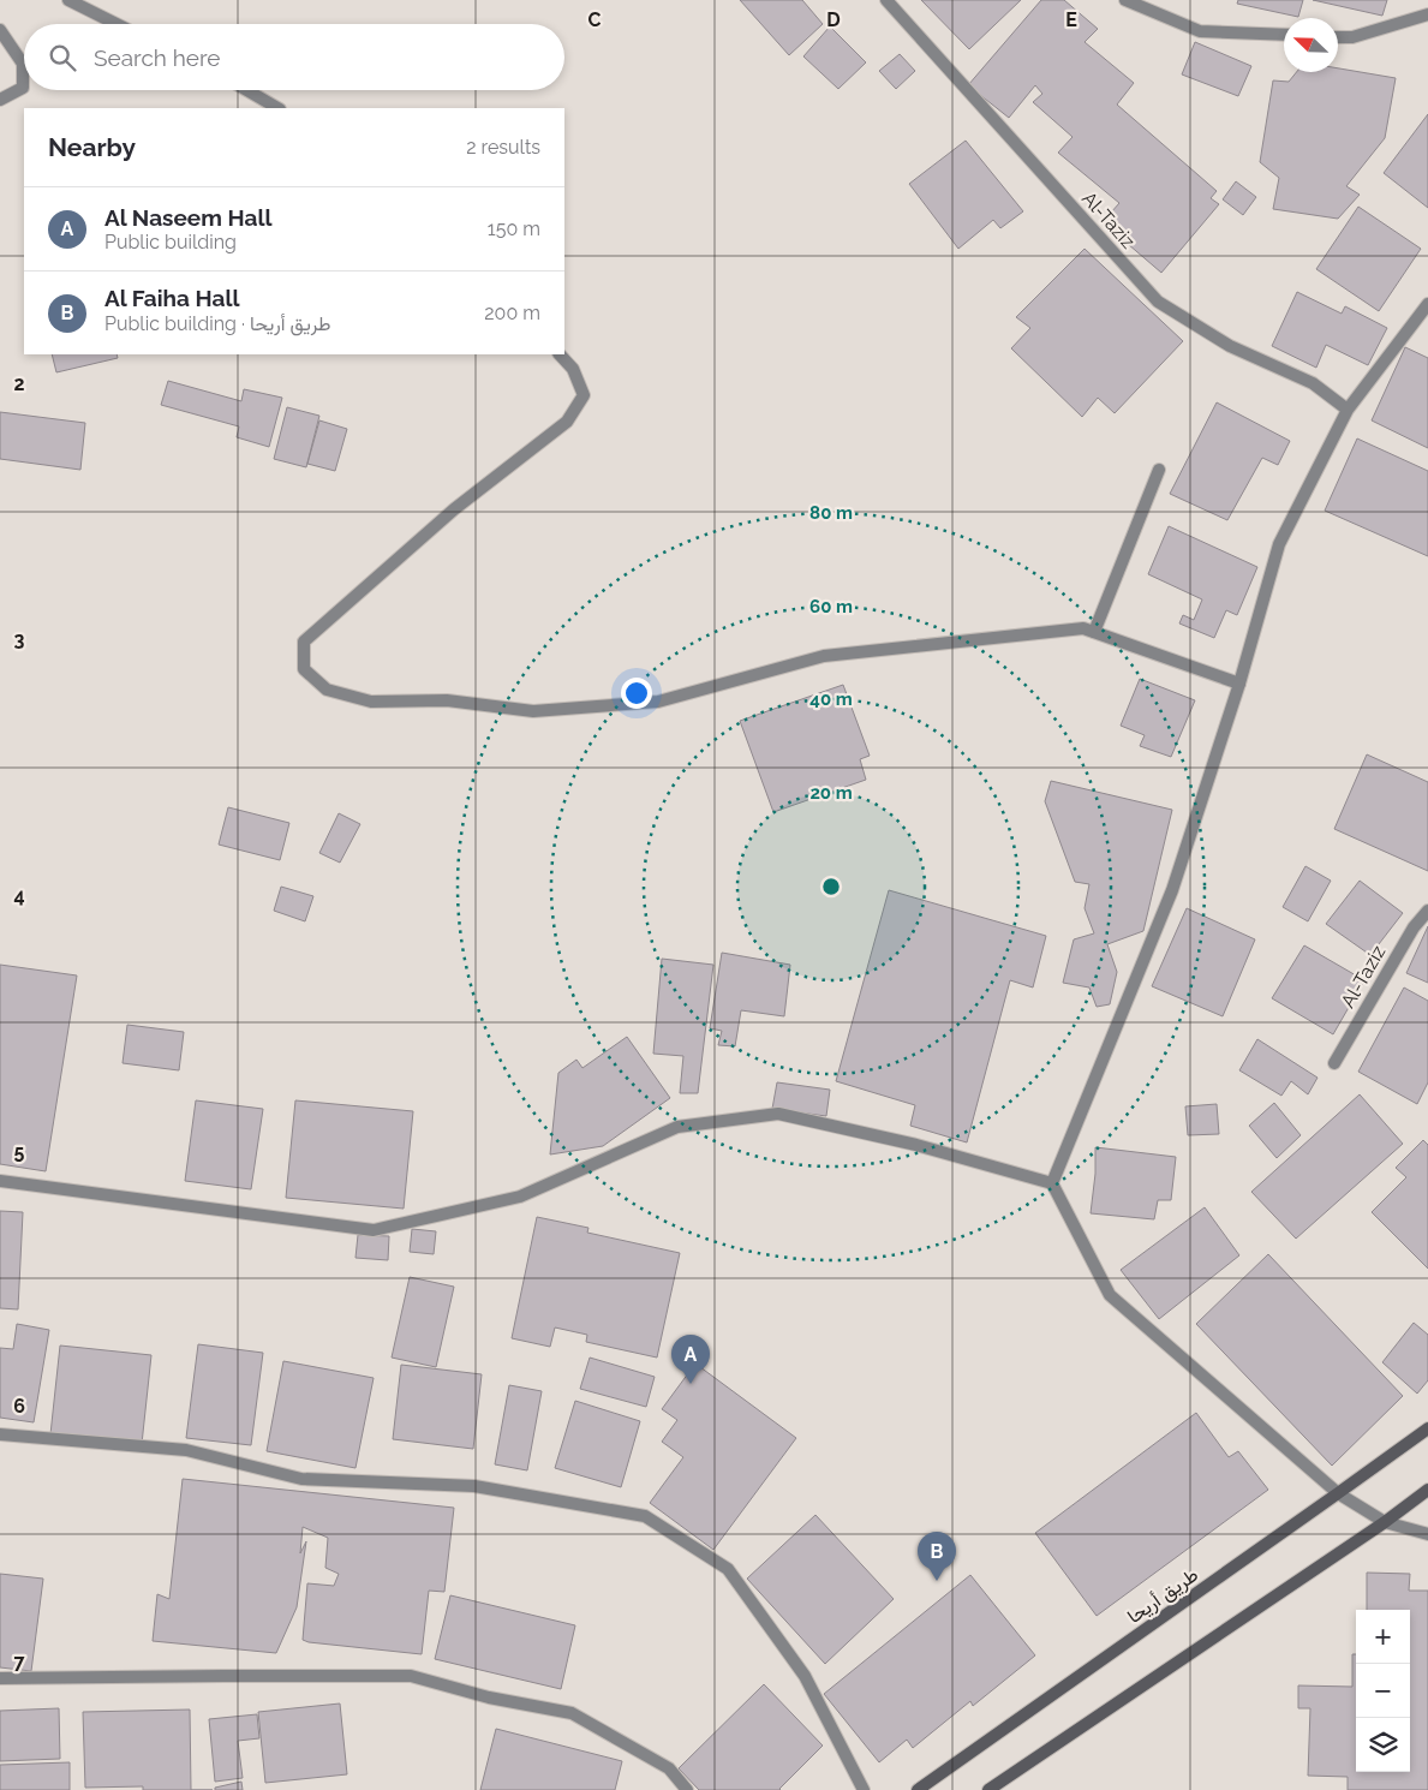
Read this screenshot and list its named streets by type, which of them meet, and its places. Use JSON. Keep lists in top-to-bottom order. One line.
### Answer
{"streets":{"main road":["طريق أريحا"],"street":["Al-Taziz"]},"north":"top left","page":{"search":"Search here","heading":["Nearby","2 results"],"list":[{"mark":"A","name":"Al Naseem Hall","note":"Public building","value":"150 m"},{"mark":"B","name":"Al Faiha Hall","note":"Public building · طريق أريحا","value":"200 m"}],"pins":["A","B"],"map_buttons":["+","−"]},"grid":{"columns":["C","D","E"],"rows":["2","3","4","5","6","7"]},"rings":["80 m","60 m","40 m","20 m"]}
